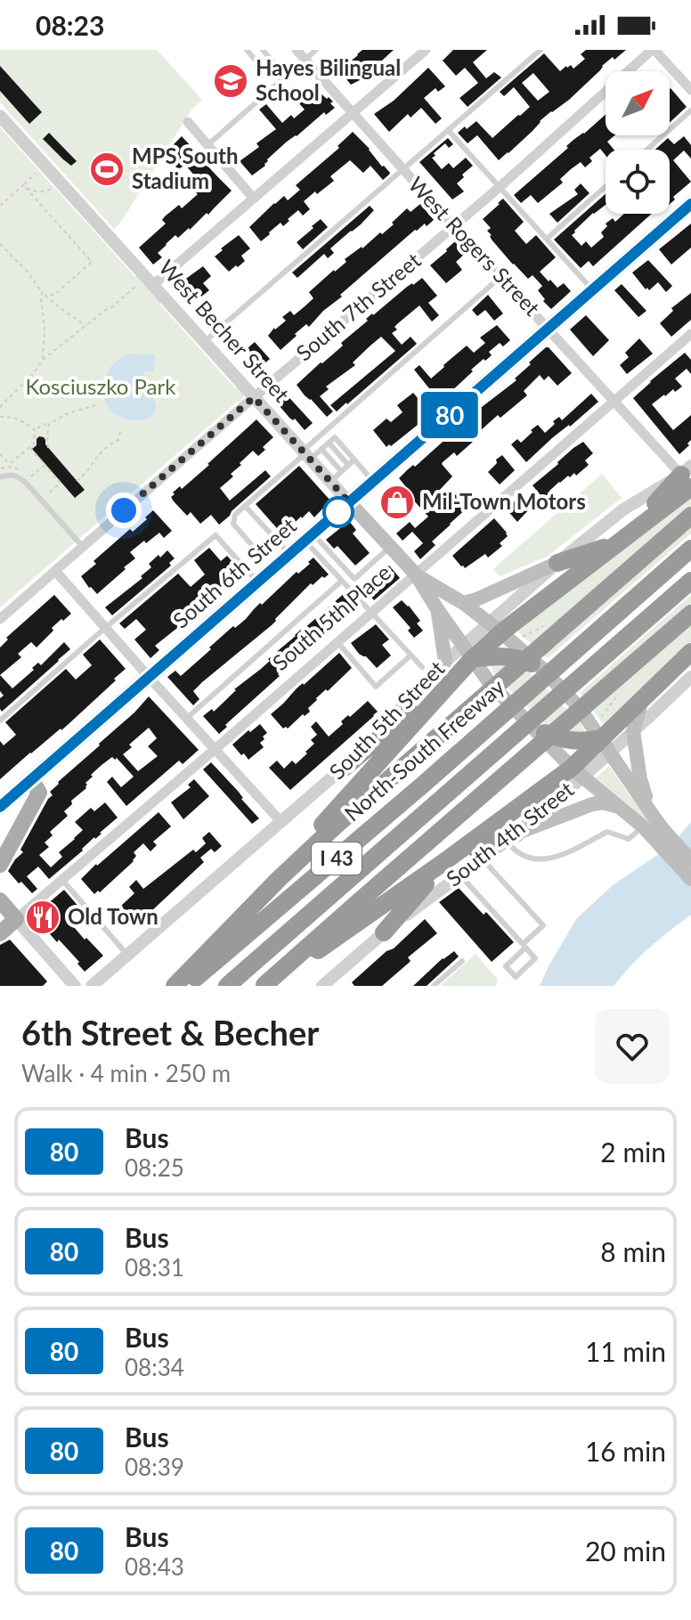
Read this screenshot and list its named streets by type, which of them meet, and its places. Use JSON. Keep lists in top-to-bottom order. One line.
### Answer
{"streets":{"highway":["North-South Freeway","I 43"],"main road":["West Becher Street","South 6th Street","South 5th Place"],"street":["West Rogers Street","South 7th Street","South 5th Street","South 4th Street"]},"crossings":[["West Rogers Street","South 7th Street"],["West Rogers Street","South 6th Street"],["West Rogers Street","South 5th Place"],["South 7th Street","West Becher Street"],["West Becher Street","South 6th Street"],["West Becher Street","South 5th Place"],["West Becher Street","South 5th Street"],["West Becher Street","South 4th Street"]],"parks":["Kosciuszko Park"],"places":{"school or university":["Hayes Bilingual School"],"sports":["MPS South Stadium"],"shop":["Mil-Town Motors"],"restaurant":["Old Town"]},"lines":["bus line 80"],"north":"top right","page":{"status":"08:23","on_map":"80","heading":["6th Street & Becher","Walk · 4 min · 250 m"],"list":[{"mark":"80","name":"Bus","note":"08:25","value":"2 min"},{"mark":"80","name":"Bus","note":"08:31","value":"8 min"},{"mark":"80","name":"Bus","note":"08:34","value":"11 min"},{"mark":"80","name":"Bus","note":"08:39","value":"16 min"},{"mark":"80","name":"Bus","note":"08:43","value":"20 min"}]}}
